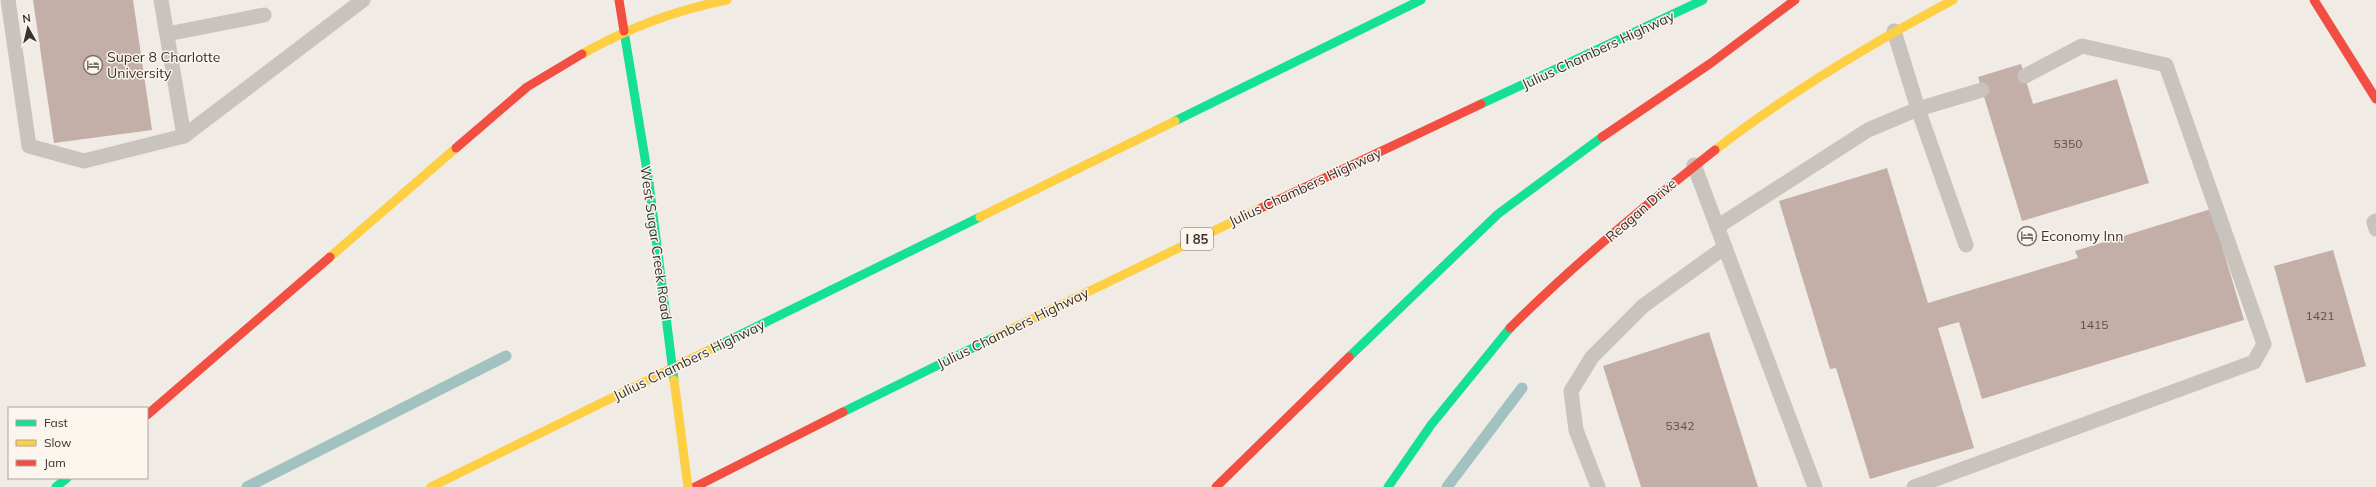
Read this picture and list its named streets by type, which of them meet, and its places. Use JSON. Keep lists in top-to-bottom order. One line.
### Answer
{"streets":{"main road":["Julius Chambers Highway","Reagan Drive","I 85","West Sugar Creek Road"]},"places":{"hotel":["Super 8 Charlotte University","Economy Inn"]},"house_numbers":["5350","1421","1415","5342"],"legend":["Fast","Slow","Jam"],"north":"top"}
